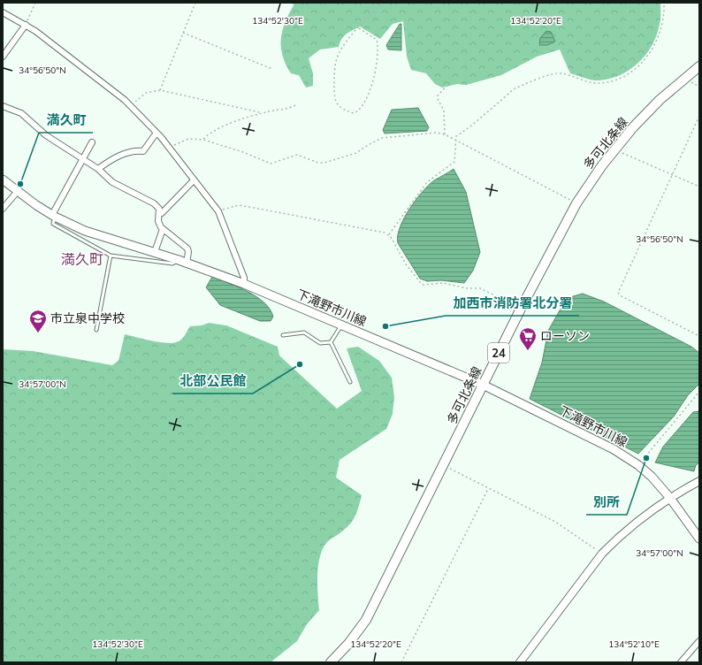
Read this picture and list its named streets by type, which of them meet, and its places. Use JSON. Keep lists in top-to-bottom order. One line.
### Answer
{"streets":{"main road":["多可北条線","下滝野市川線","24"]},"crossings":[["多可北条線","下滝野市川線"]],"districts":["満久町"],"places":{"other":["満久町","加西市消防署北分署","北部公民館","別所"],"school or university":["市立泉中学校"],"supermarket":["ローソン"]},"coordinates":["134°52'30\"E","134°52'20\"E","34°56'50\"N","34°57'00\"N","134°52'10\"E"]}
